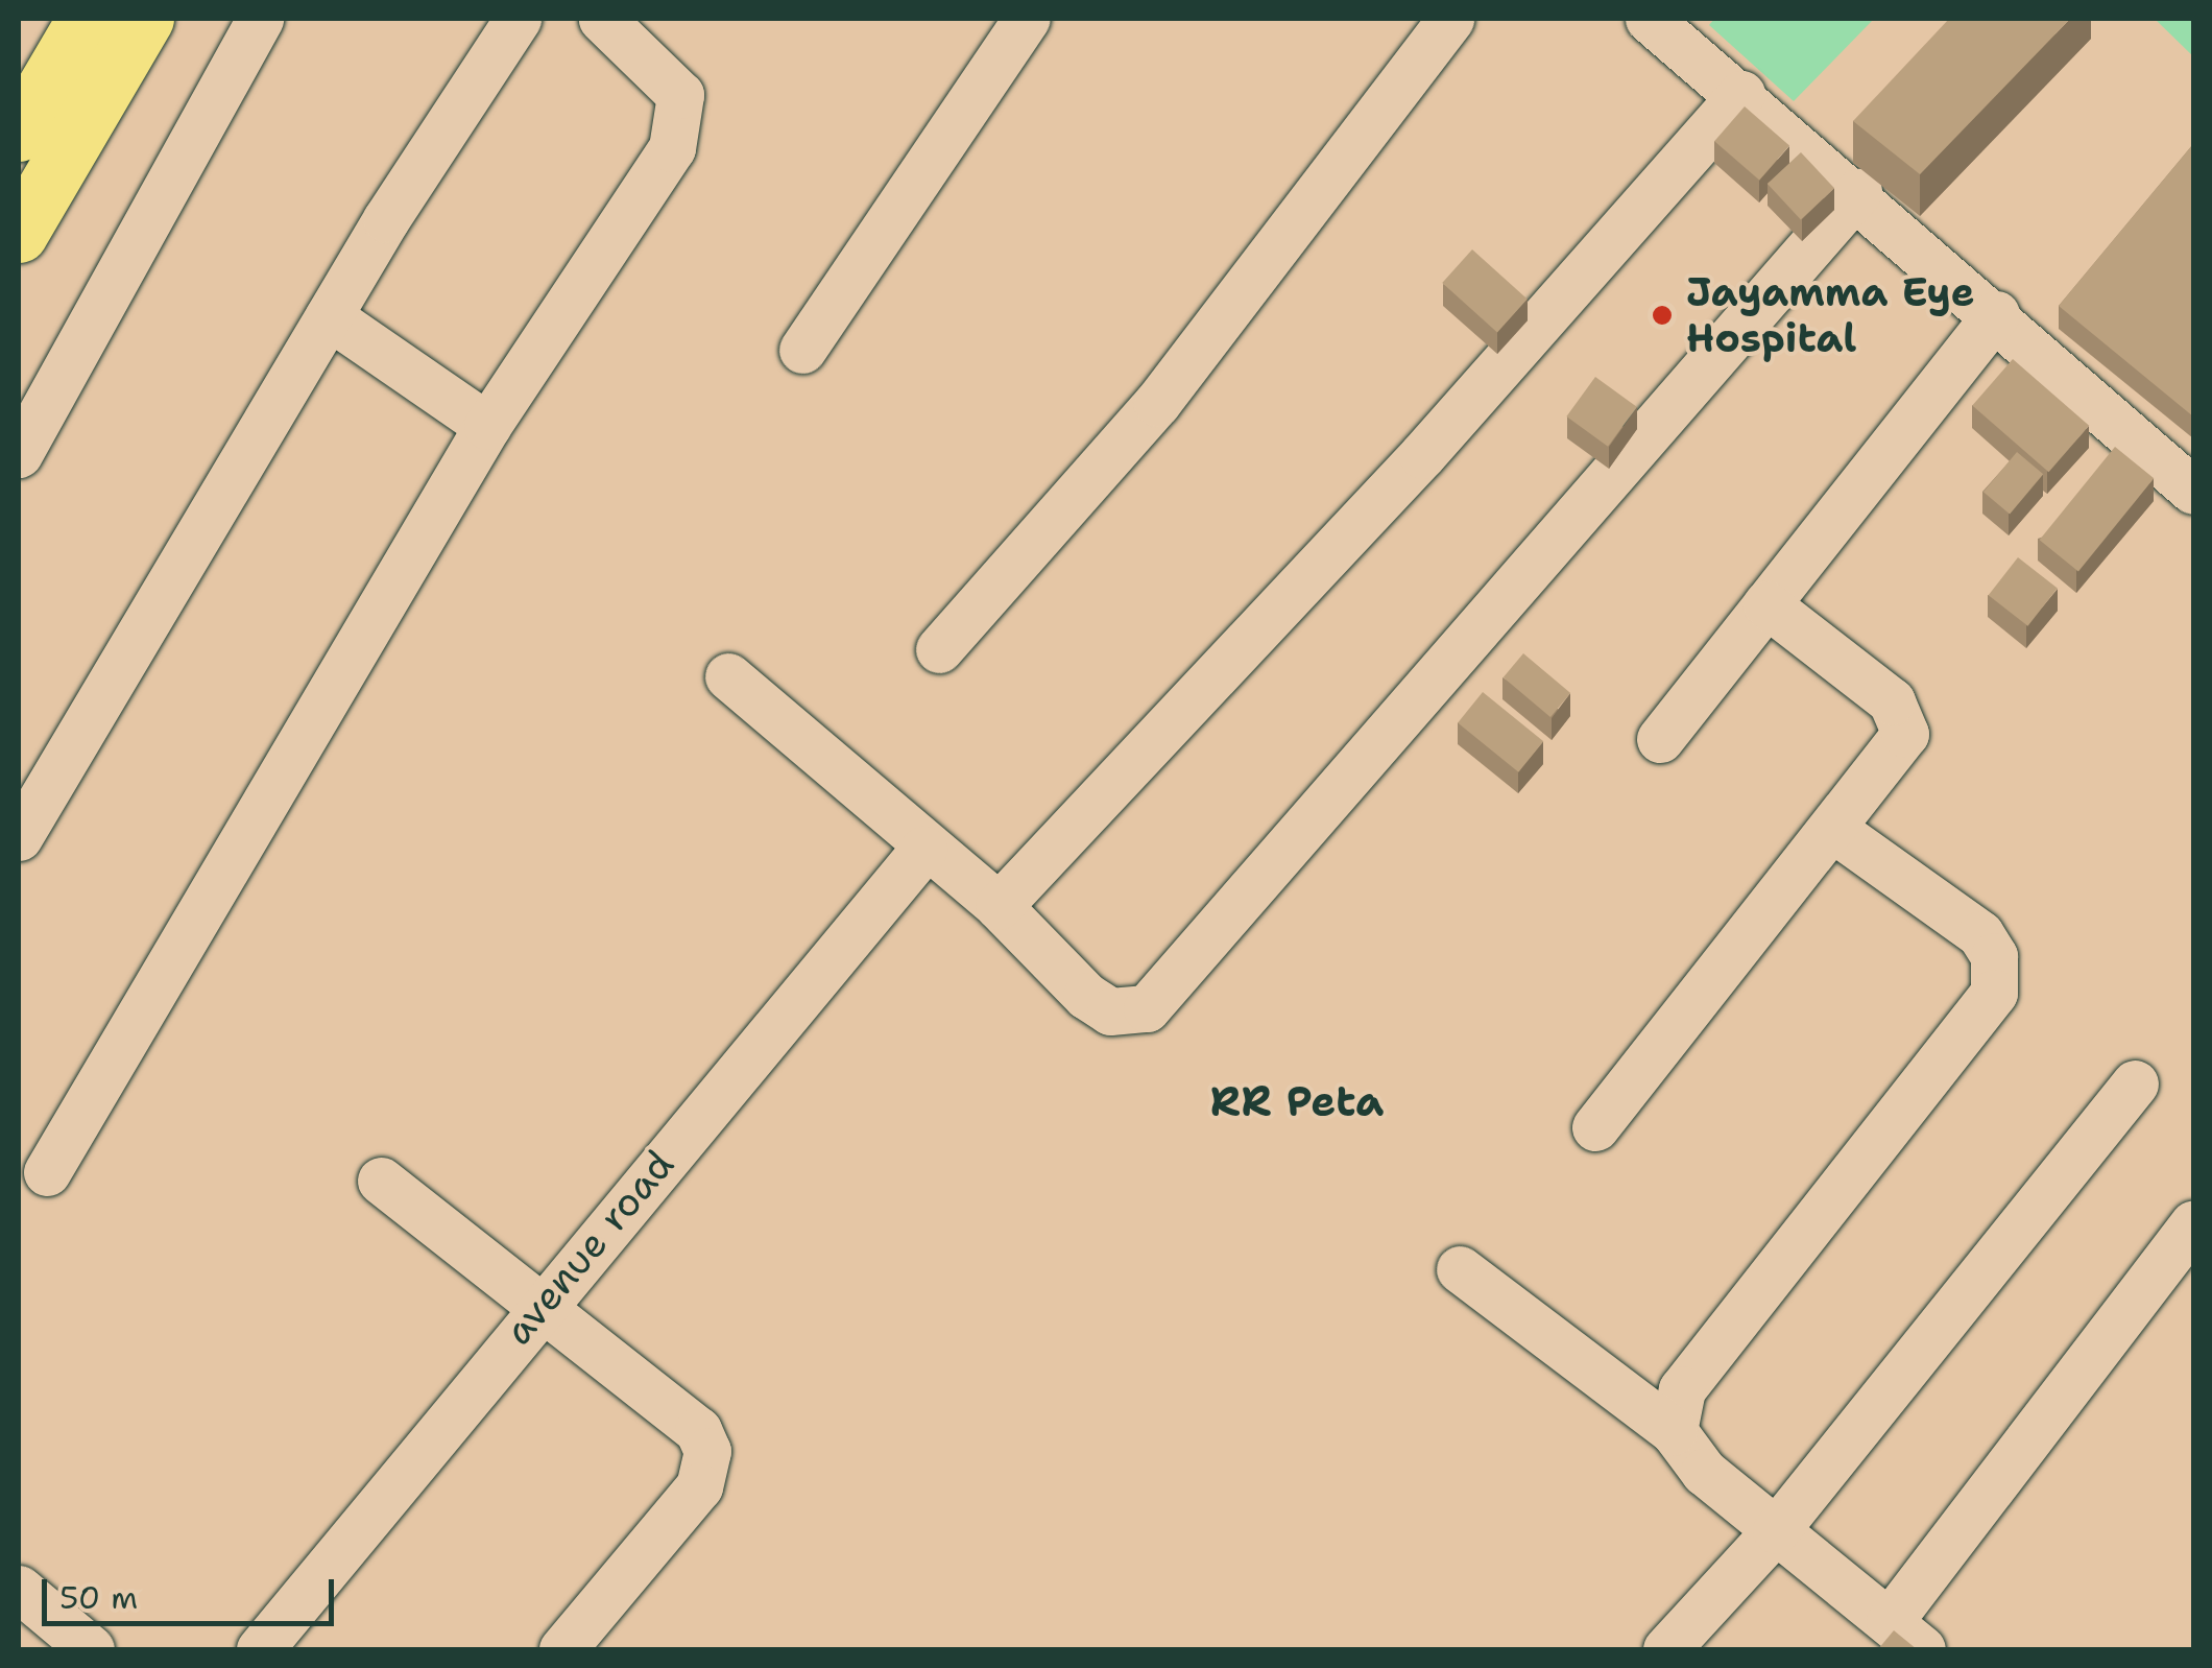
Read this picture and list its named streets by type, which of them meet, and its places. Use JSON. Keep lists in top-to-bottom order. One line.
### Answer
{"streets":{"street":["avenue road"]},"districts":["RR Peta"],"places":["Jayamma Eye Hospital"],"scale_bar":"50 m"}
